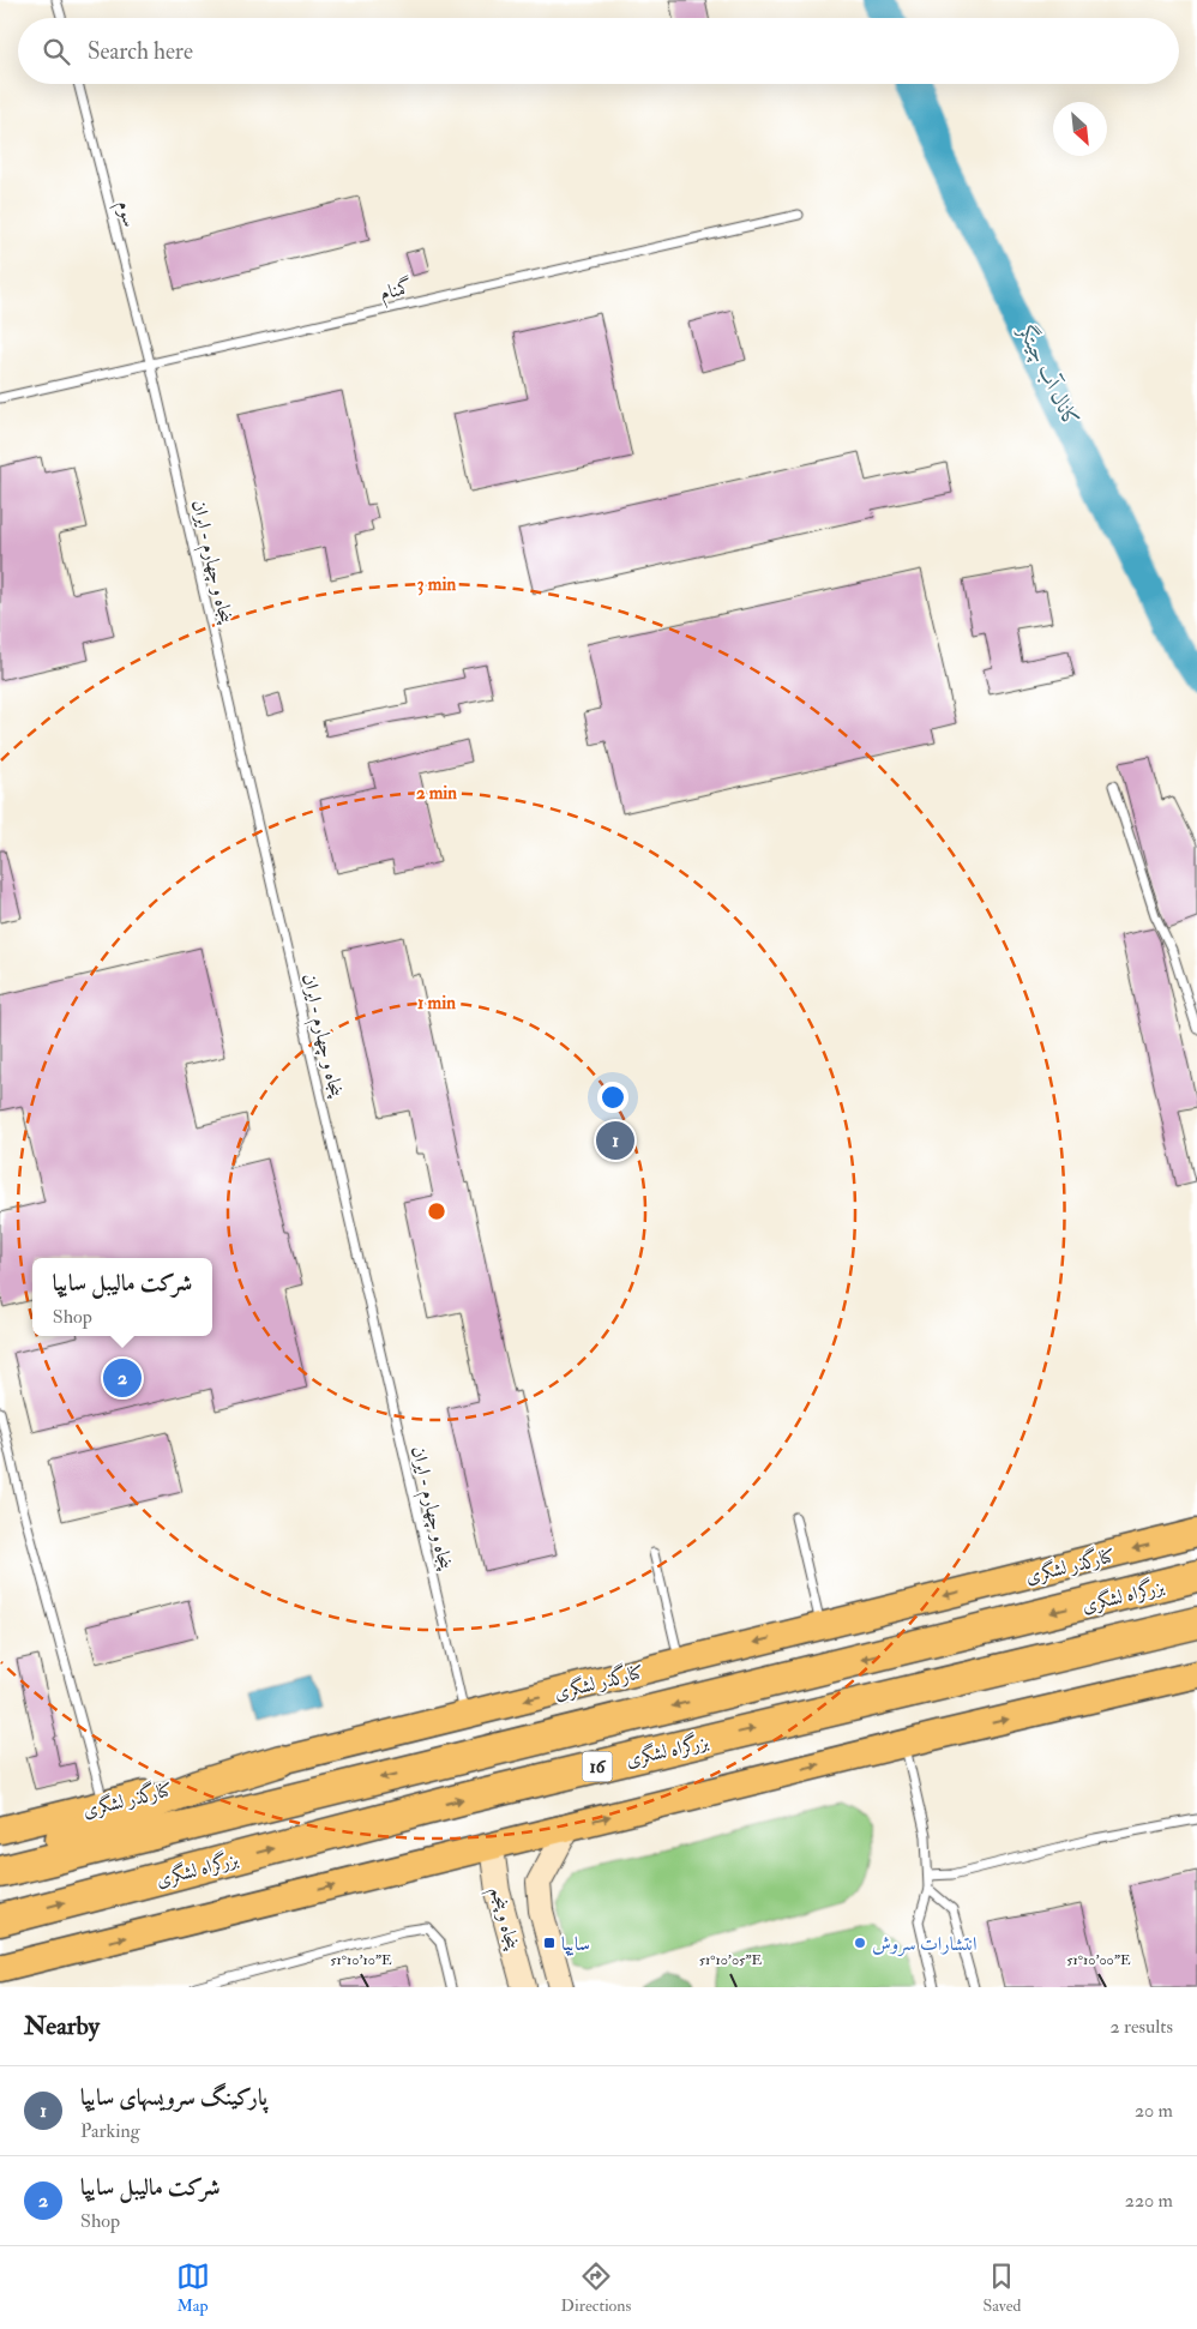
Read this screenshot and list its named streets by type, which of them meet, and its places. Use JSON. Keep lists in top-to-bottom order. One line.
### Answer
{"streets":{"highway":["بزرگراه لشگری","16"],"main road":["کنارگذر لشگری","پنجاه و پنجم"],"lane":["سوم","گمنام","پنجاه و چهارم - ایران"]},"crossings":[["سوم","گمنام"],["سوم","پنجاه و چهارم - ایران"],["گمنام","پنجاه و چهارم - ایران"],["پنجاه و چهارم - ایران","کنارگذر لشگری"]],"water":["کانال آب چیتگر"],"places":{"transit":["سایپا"],"other":["انتشارات سروش"]},"north":"bottom right","page":{"search":"Search here","pins":["1","2"],"popup":["شرکت مالیبل سایپا","Shop"],"heading":["Nearby","2 results"],"list":[{"mark":"1","name":"پارکینگ سرویسهای سایپا","note":"Parking","value":"20 m"},{"mark":"2","name":"شرکت مالیبل سایپا","note":"Shop","value":"220 m"}],"nav":["Map","Directions","Saved"]},"coordinates":["51°10'10\"E","51°10'05\"E","51°10'00\"E"],"rings":["3 min","2 min","1 min"]}
